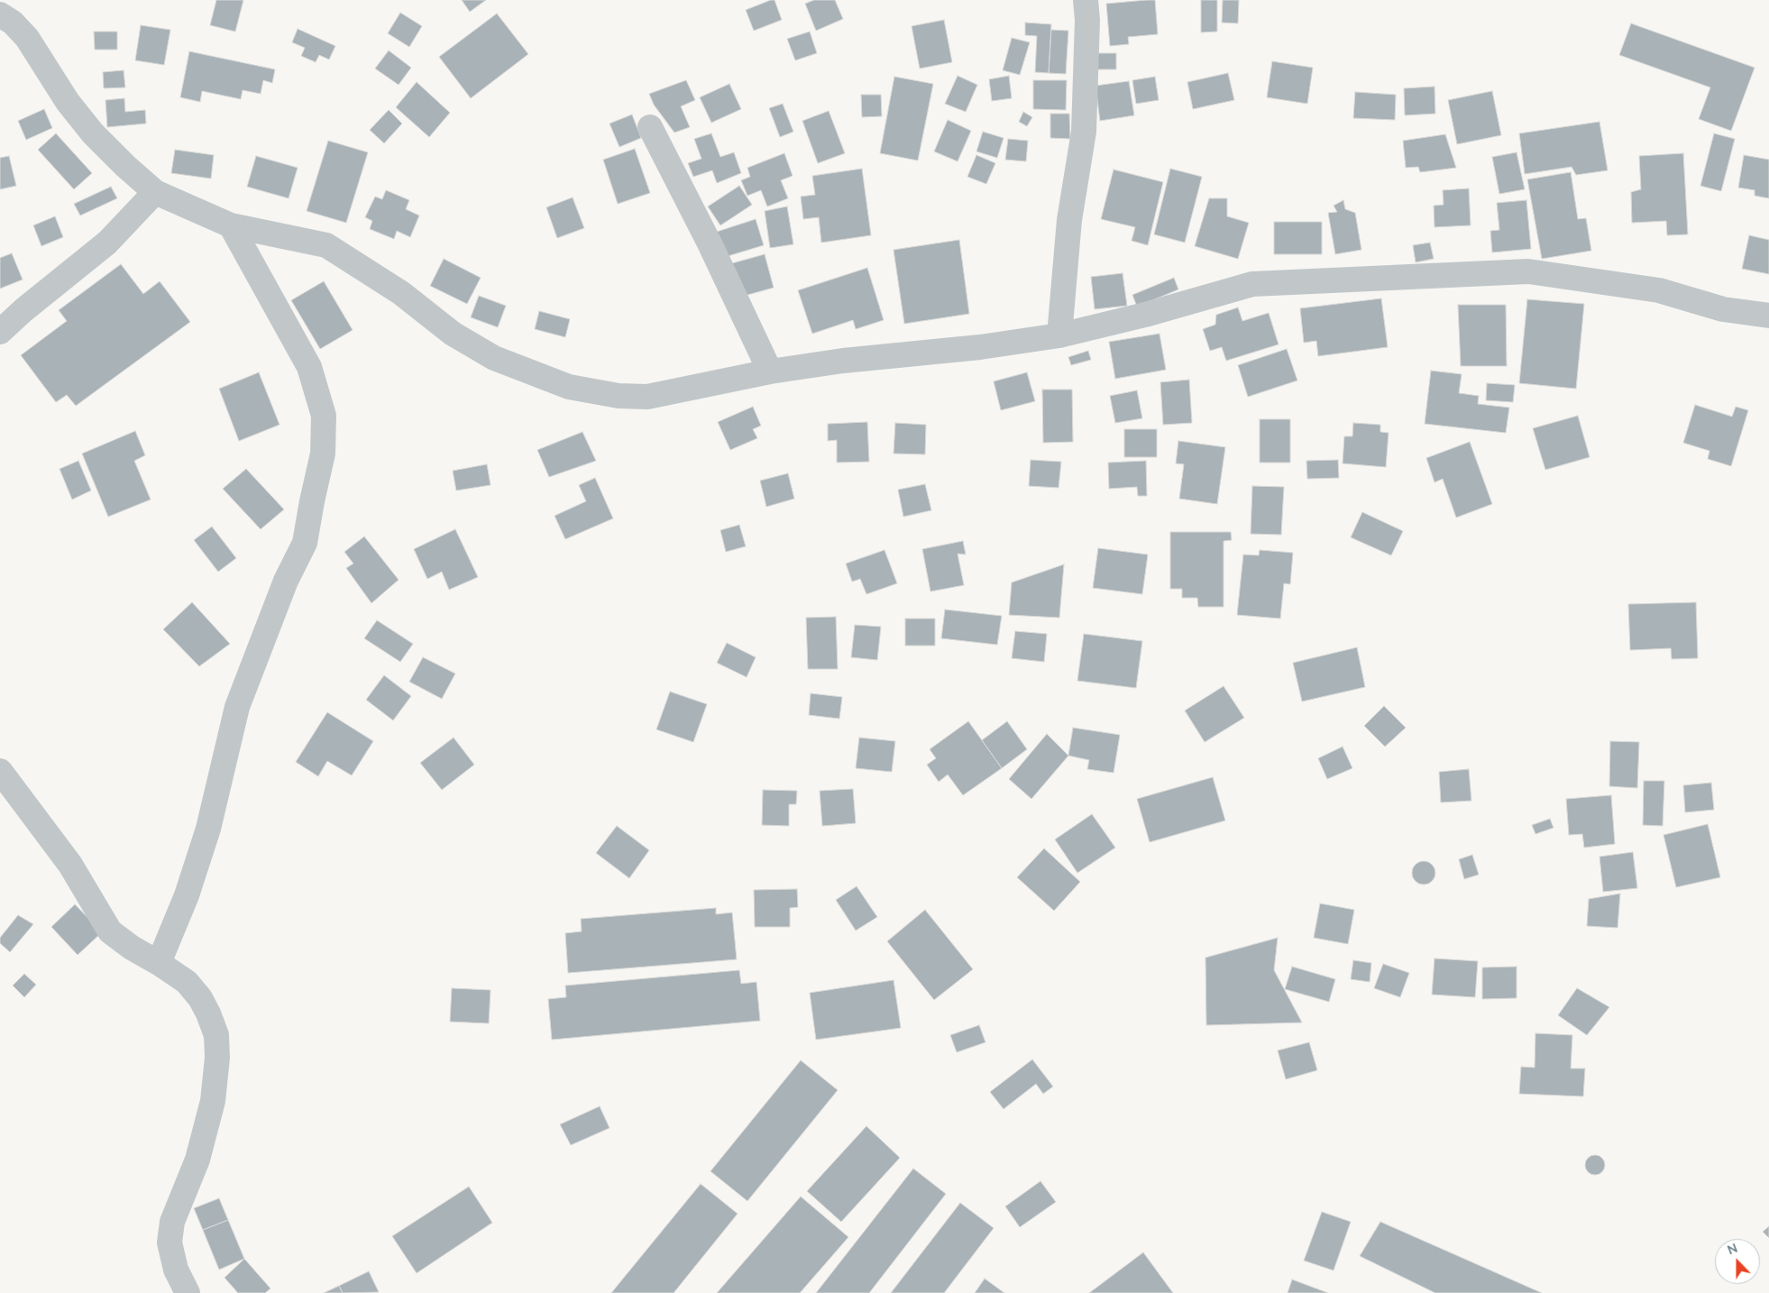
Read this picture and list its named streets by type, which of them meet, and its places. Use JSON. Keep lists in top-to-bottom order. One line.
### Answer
{"north":"top"}
